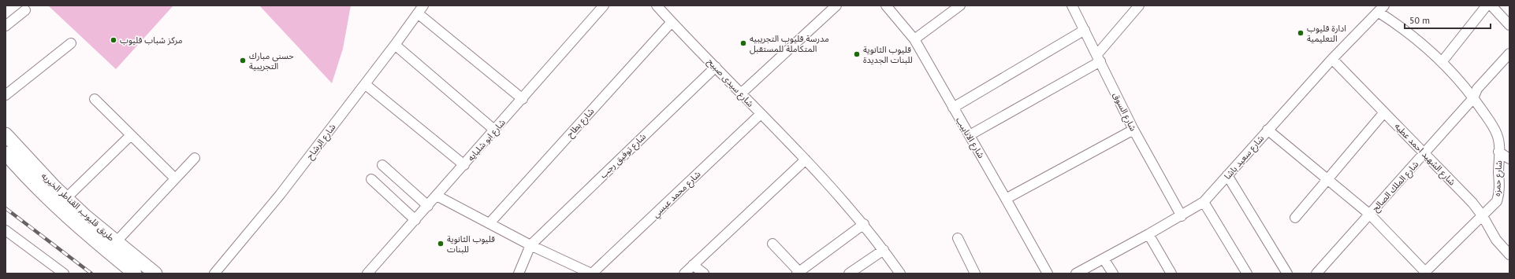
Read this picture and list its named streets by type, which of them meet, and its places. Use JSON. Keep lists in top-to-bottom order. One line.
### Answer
{"streets":{"main road":["طريق قليوب, القناطر الخيريه"],"street":["شارع سيدى صبيح","شارع السوق","شارع بطاح","شارع الانابيب","شارع ابو شلبايه","شارع الرشاح","شارع الشهيد احمد عطيه","شارع توفيق رجب","شارع سعيد باشا","شارع حمزه","شارع الملك الصالح","شارع محمد عيسي"]},"crossings":[["شارع سيدى صبيح","شارع بطاح"],["شارع سيدى صبيح","شارع توفيق رجب"],["شارع سيدى صبيح","شارع محمد عيسي"],["شارع السوق","شارع سعيد باشا"],["شارع الشهيد احمد عطيه","شارع سعيد باشا"],["شارع الشهيد احمد عطيه","شارع حمزه"],["شارع الشهيد احمد عطيه","شارع الملك الصالح"],["شارع سعيد باشا","شارع حمزه"],["شارع حمزه","شارع الملك الصالح"]],"places":["ادارة قليوب التعليمية","مركز شباب قليوب","مدرسة قليوب التجريبيه المتكاملة للمستقبل","قليوب الثانوية للبنات الجديدة","حسني مبارك التجريبية","قليوب الثانوية للبنات"],"scale_bar":"50 m"}
